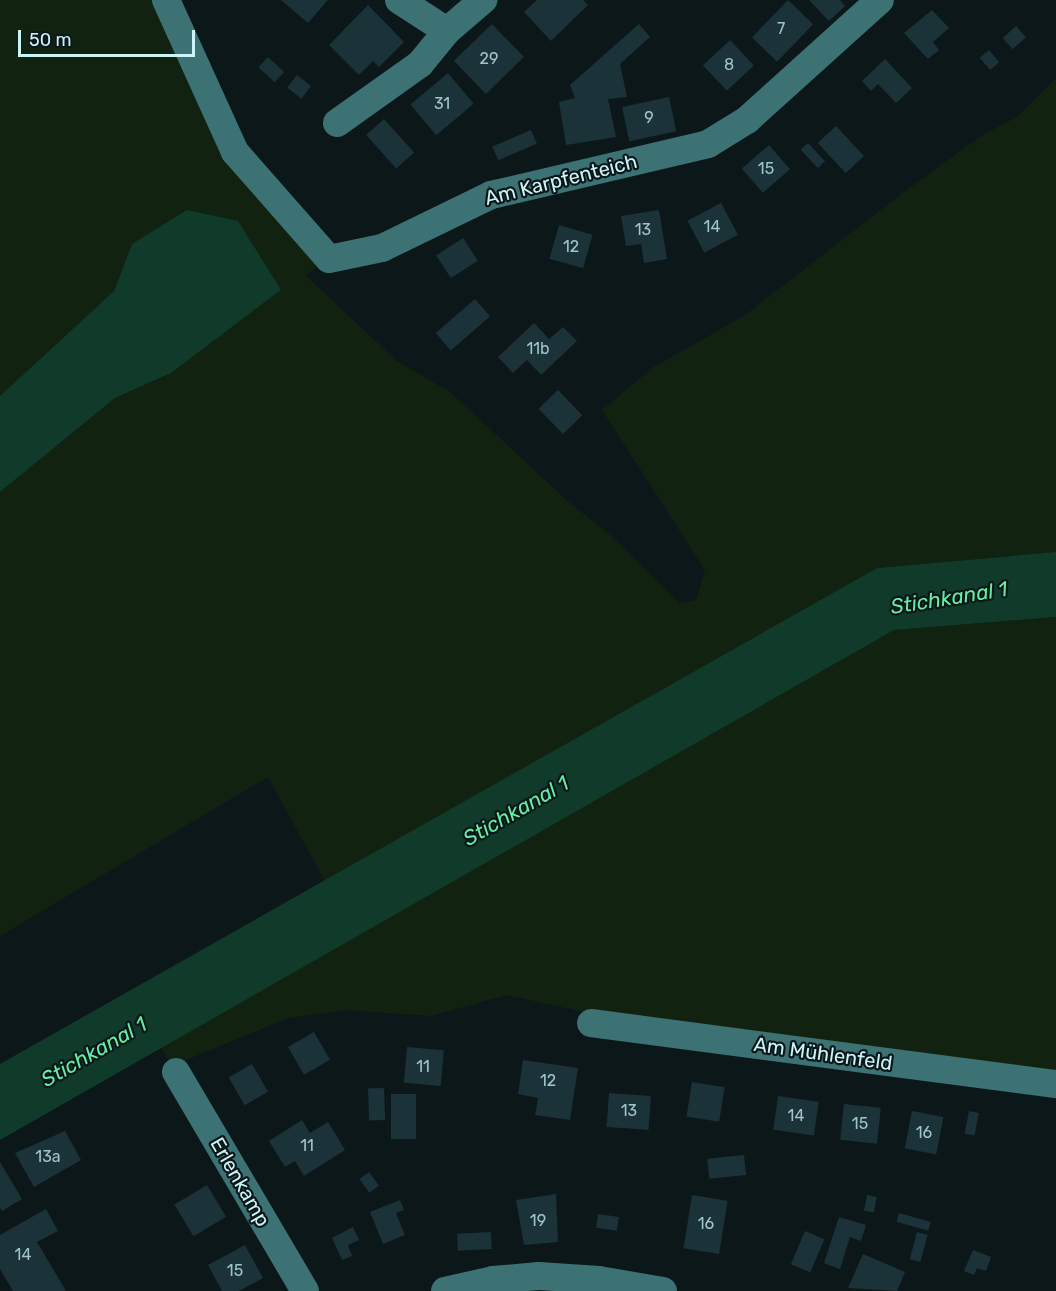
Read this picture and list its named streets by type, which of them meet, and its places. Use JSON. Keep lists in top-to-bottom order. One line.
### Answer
{"streets":{"street":["Am Karpfenteich","Am Mühlenfeld","Erlenkamp"]},"water":["Stichkanal 1"],"house_numbers":["7","29","8","31","9","15","14","13","12","11b","11","12","13","14","15","16","11","13a","19","16","14","15"],"scale_bar":"50 m"}
